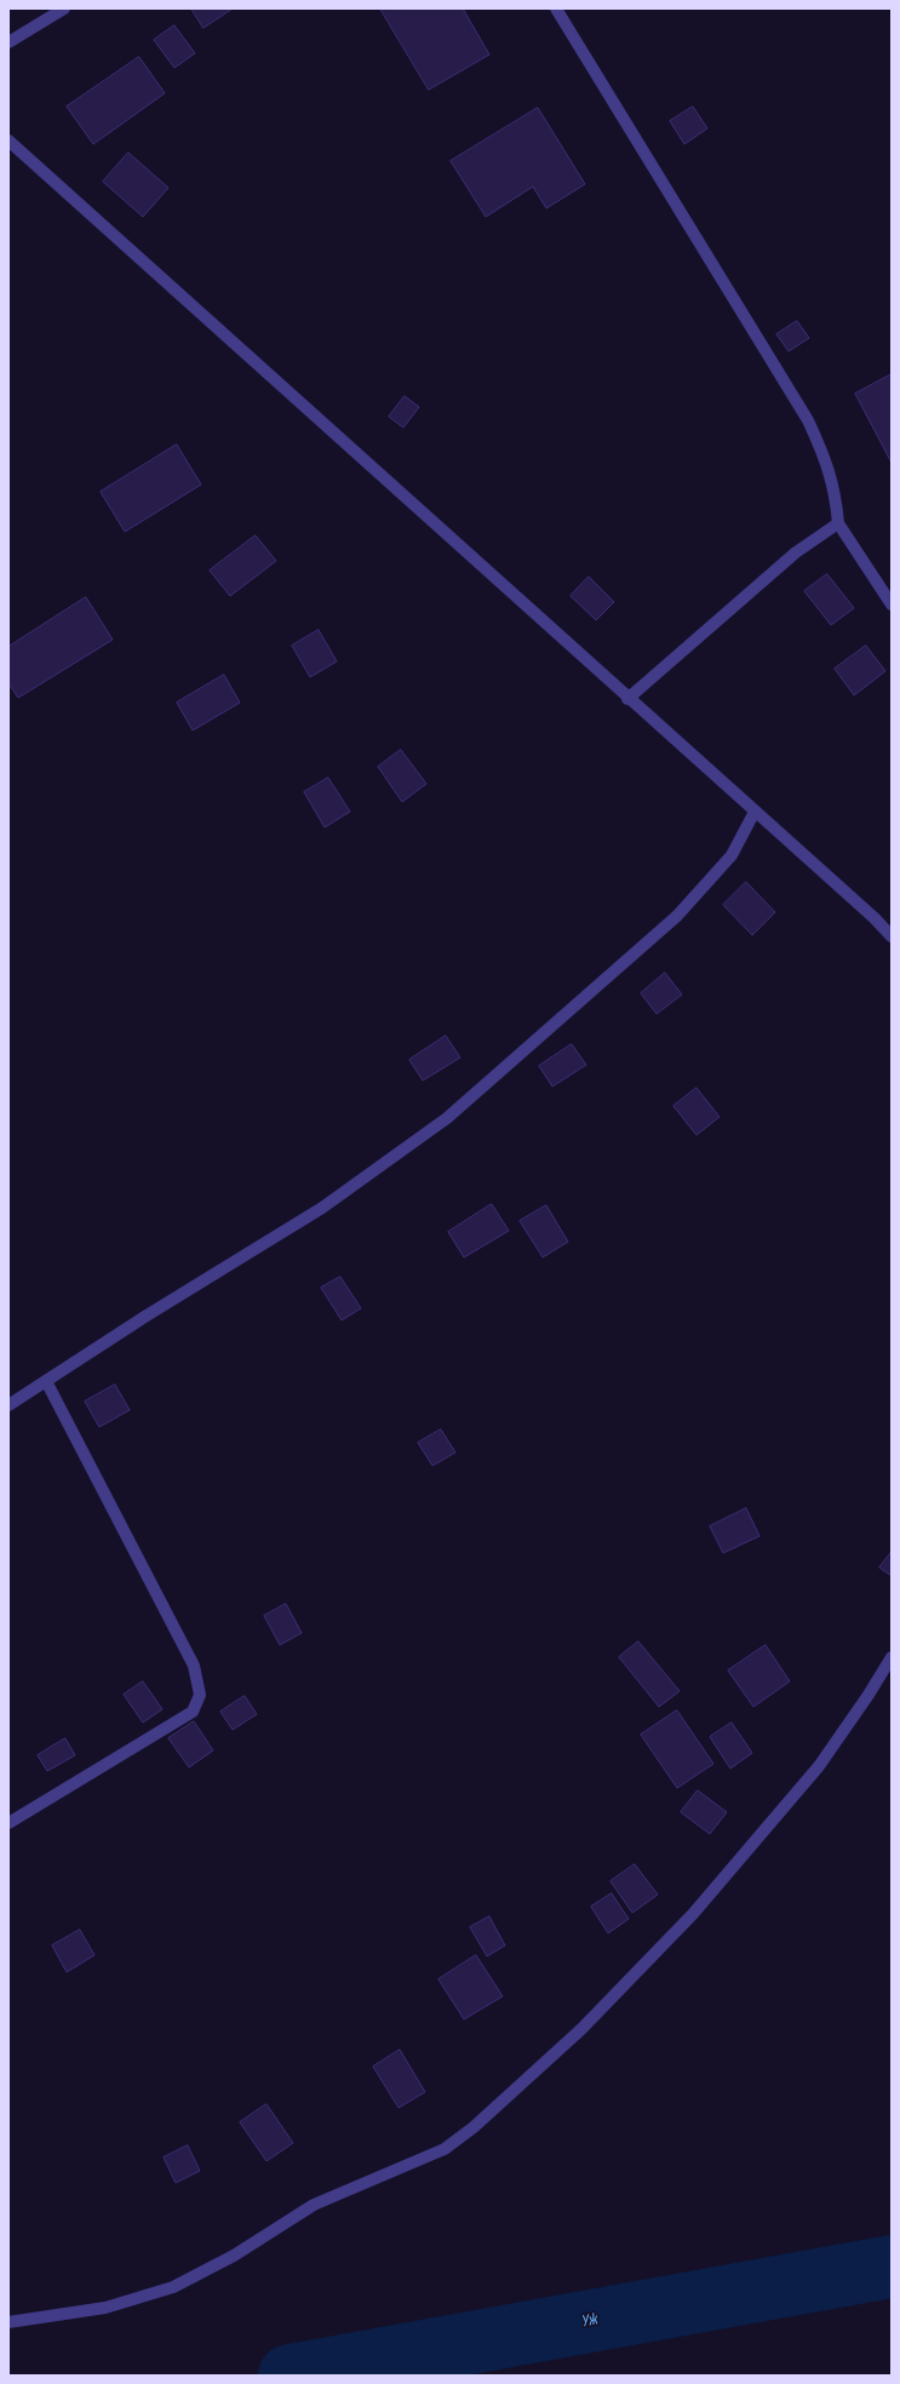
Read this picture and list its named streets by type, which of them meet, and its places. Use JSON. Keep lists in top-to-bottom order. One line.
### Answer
{"water":["Уж"]}
